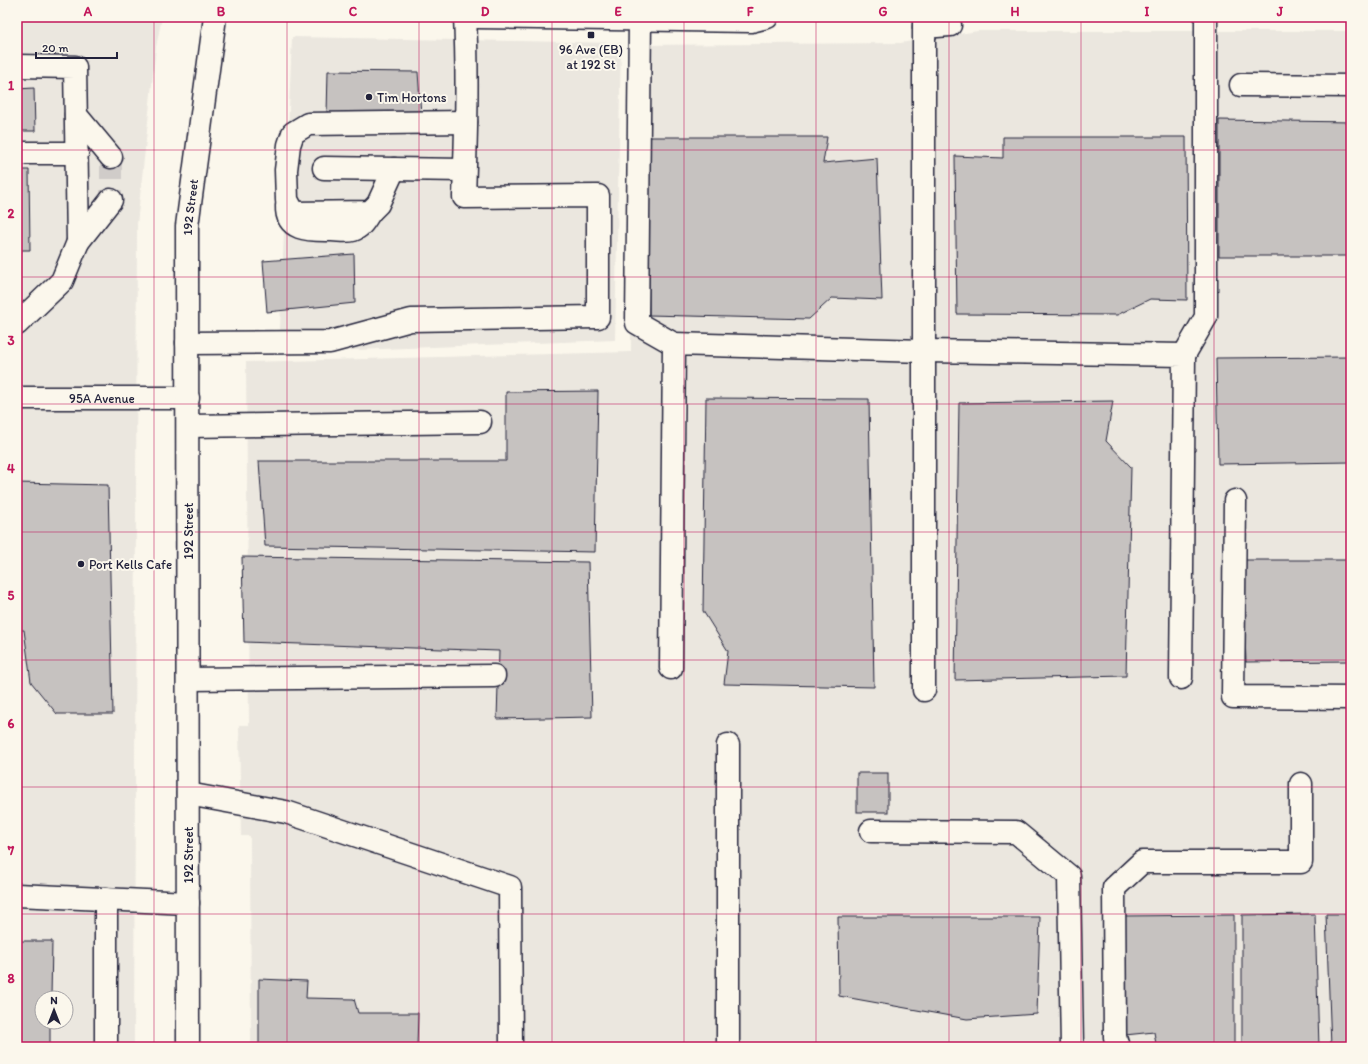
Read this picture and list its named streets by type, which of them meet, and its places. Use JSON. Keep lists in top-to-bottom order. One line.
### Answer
{"streets":{"main road":["192 Street","95A Avenue"]},"crossings":[["192 Street","95A Avenue"]],"places":{"transit":["96 Ave (EB) at 192 St"],"other":["Tim Hortons","Port Kells Cafe"]},"scale_bar":"20 m","north":"top","grid":{"columns":["A","B","C","D","E","F","G","H","I","J"],"rows":["1","2","3","4","5","6","7","8"]}}
